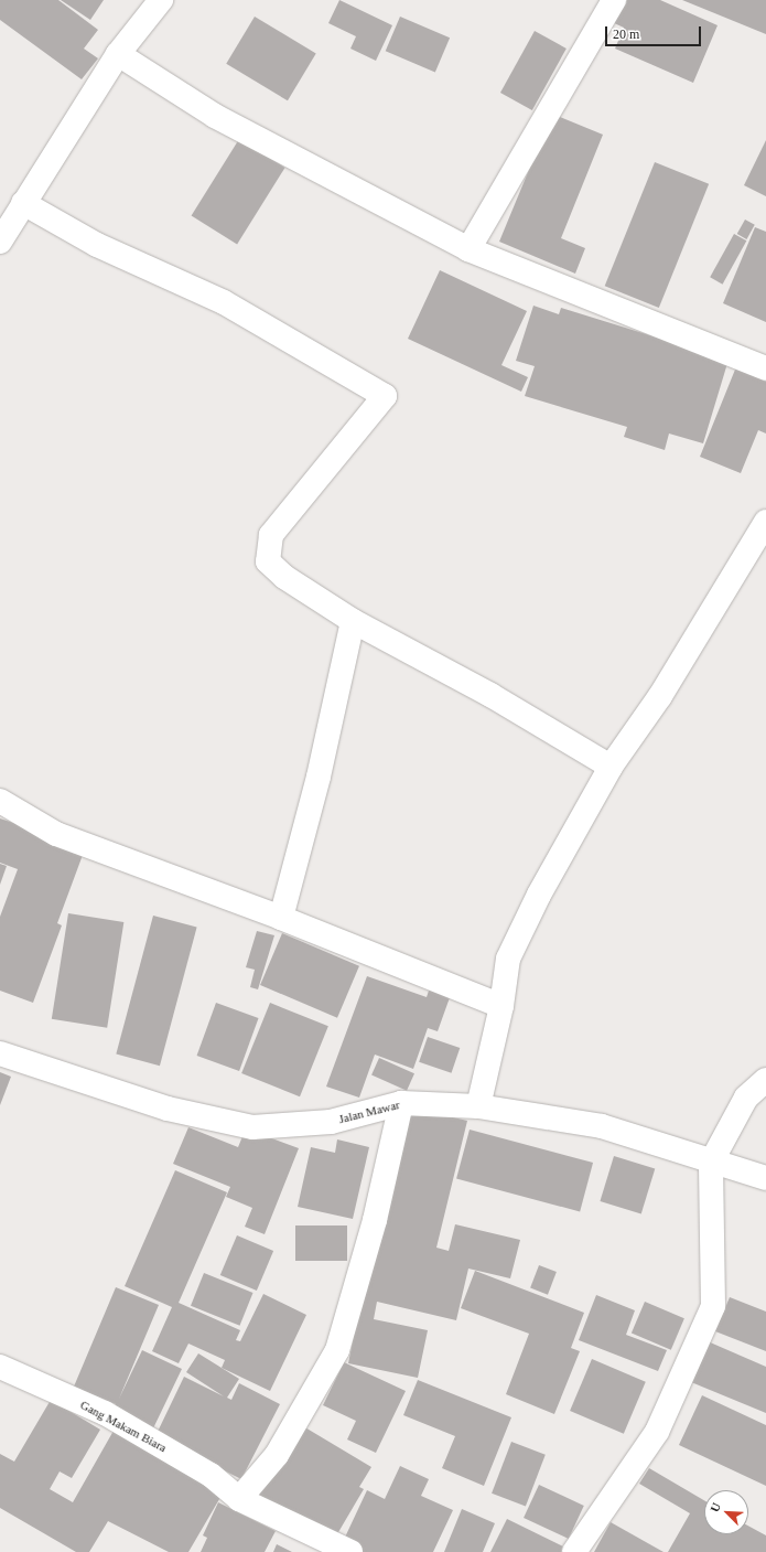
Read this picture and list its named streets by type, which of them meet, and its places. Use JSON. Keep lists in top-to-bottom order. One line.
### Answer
{"streets":{"street":["Jalan Mawar","Gang Makam Biara"]},"scale_bar":"20 m","north":"top left"}
